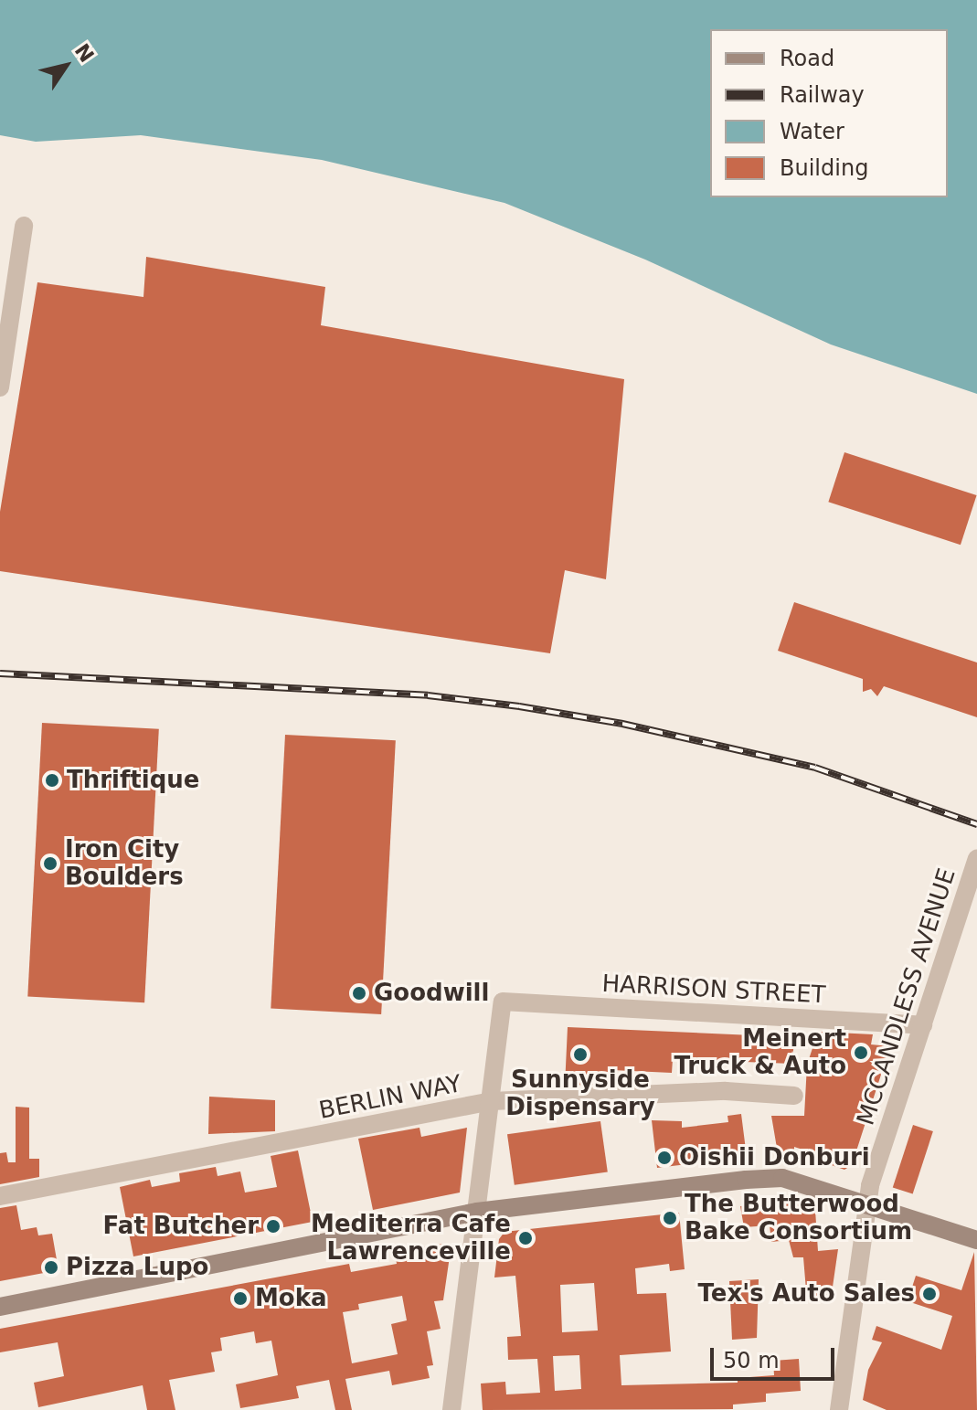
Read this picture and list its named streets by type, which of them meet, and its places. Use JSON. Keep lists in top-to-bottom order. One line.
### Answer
{"streets":{"street":["HARRISON STREET","MCCANDLESS AVENUE","BERLIN WAY"]},"crossings":[["HARRISON STREET","MCCANDLESS AVENUE"],["HARRISON STREET","BERLIN WAY"]],"places":["Thriftique","Iron City Boulders","Goodwill","Meinert Truck & Auto","Sunnyside Dispensary","Oishii Donburi","The Butterwood Bake Consortium","Fat Butcher","Mediterra Cafe Lawrenceville","Pizza Lupo","Tex's Auto Sales","Moka"],"legend":["Road","Railway","Water","Building"],"scale_bar":"50 m","north":"top right"}
